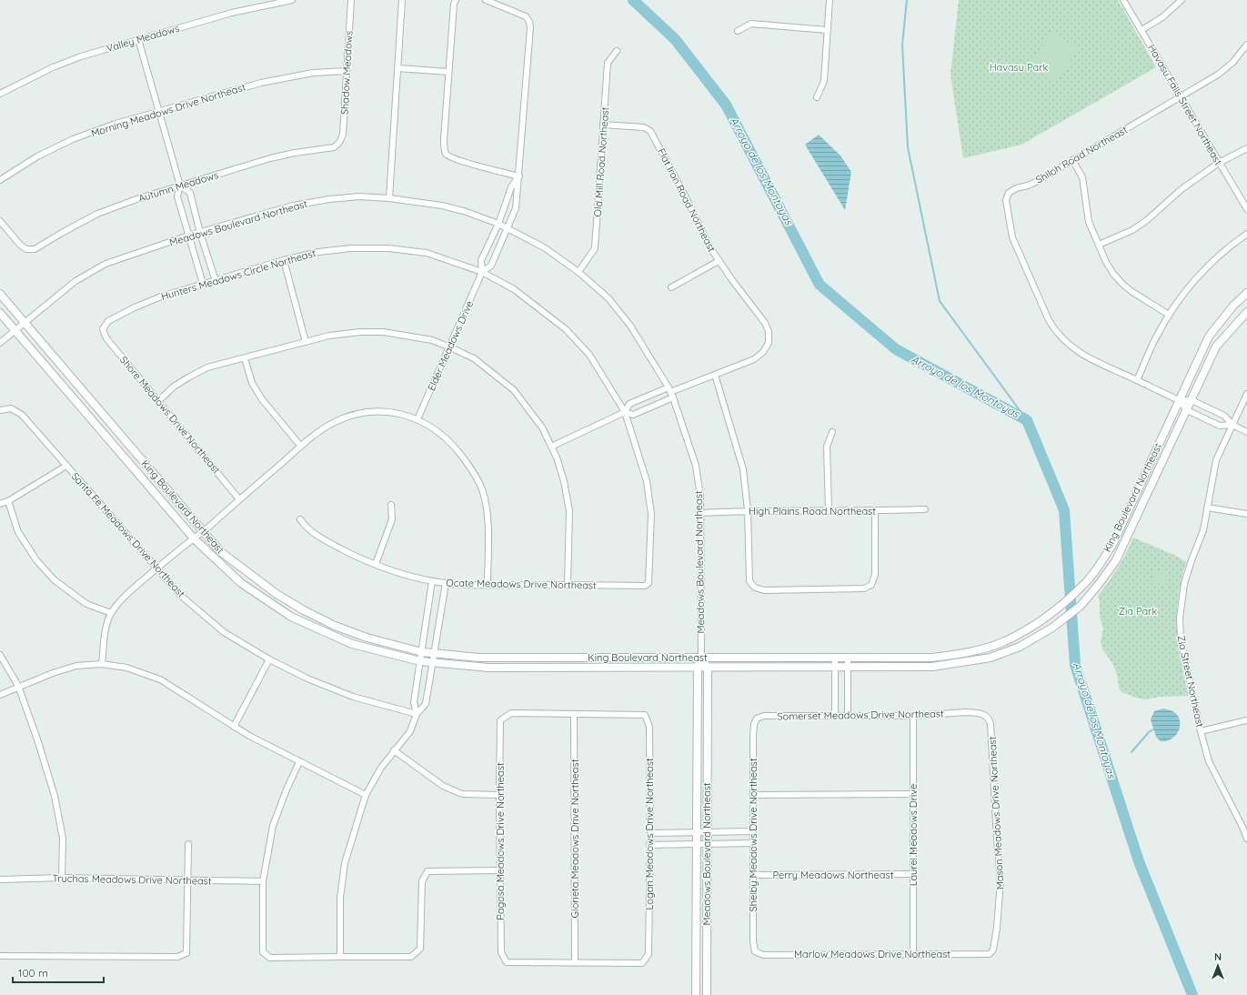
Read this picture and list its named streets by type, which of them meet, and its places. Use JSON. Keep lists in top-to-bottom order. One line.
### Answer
{"streets":{"street":["Valley Meadows","Shadow Meadows","Havasu Falls Street Northeast","Morning Meadows Drive Northeast","Shiloh Road Northeast","Old Mill Road Northeast","Autumn Meadows","Flat Iron Road Northeast","Meadows Boulevard Northeast","Hunters Meadows Circle Northeast","Elder Meadows Drive","Shore Meadows Drive Northeast","King Boulevard Northeast","High Plains Road Northeast","Santa Fe Meadows Drive Northeast","Ocate Meadows Drive Northeast","Zia Street Northeast","Somerset Meadows Drive Northeast","Mason Meadows Drive Northeast","Logan Meadows Drive Northeast","Shelby Meadows Drive Northeast","Laurel Meadows Drive","Glorieta Meadows Drive Northeast","Pagosa Meadows Drive Northeast","Perry Meadows Northeast","Truchas Meadows Drive Northeast","Marlow Meadows Drive Northeast"]},"crossings":[["Shadow Meadows","Morning Meadows Drive Northeast"],["Shadow Meadows","Autumn Meadows"],["Havasu Falls Street Northeast","Shiloh Road Northeast"],["Shiloh Road Northeast","King Boulevard Northeast"],["Old Mill Road Northeast","Flat Iron Road Northeast"],["Old Mill Road Northeast","Meadows Boulevard Northeast"],["Flat Iron Road Northeast","Meadows Boulevard Northeast"],["Meadows Boulevard Northeast","King Boulevard Northeast"],["Meadows Boulevard Northeast","High Plains Road Northeast"],["Hunters Meadows Circle Northeast","Elder Meadows Drive"],["Hunters Meadows Circle Northeast","Shore Meadows Drive Northeast"],["Hunters Meadows Circle Northeast","Ocate Meadows Drive Northeast"],["Somerset Meadows Drive Northeast","Mason Meadows Drive Northeast"],["Somerset Meadows Drive Northeast","Shelby Meadows Drive Northeast"],["Somerset Meadows Drive Northeast","Laurel Meadows Drive"],["Mason Meadows Drive Northeast","Marlow Meadows Drive Northeast"],["Logan Meadows Drive Northeast","Glorieta Meadows Drive Northeast"],["Logan Meadows Drive Northeast","Pagosa Meadows Drive Northeast"],["Shelby Meadows Drive Northeast","Perry Meadows Northeast"],["Shelby Meadows Drive Northeast","Marlow Meadows Drive Northeast"],["Laurel Meadows Drive","Perry Meadows Northeast"],["Laurel Meadows Drive","Marlow Meadows Drive Northeast"],["Glorieta Meadows Drive Northeast","Pagosa Meadows Drive Northeast"]],"water":["Arroyo de los Montoyas"],"parks":["Havasu Park","Zia Park"],"scale_bar":"100 m","north":"top"}
